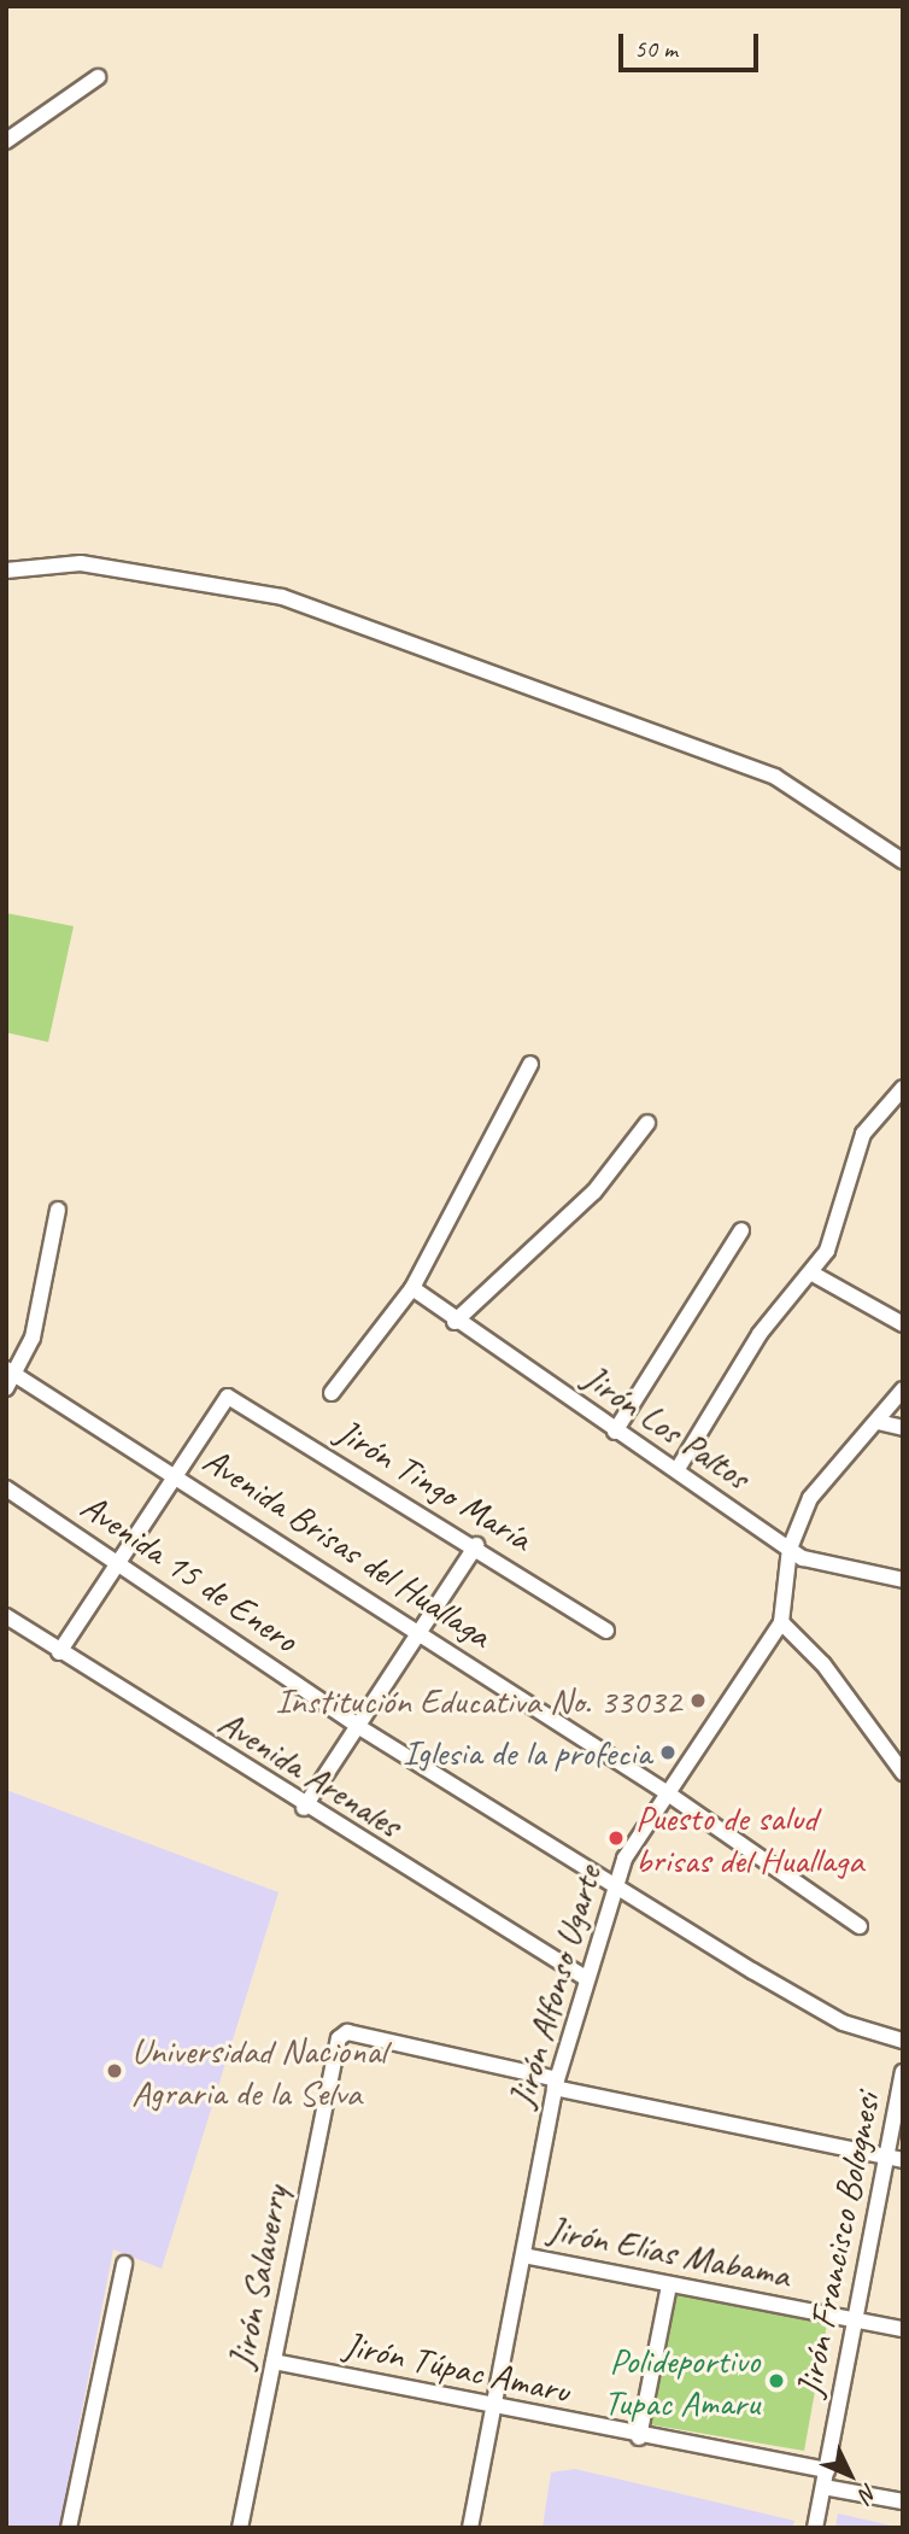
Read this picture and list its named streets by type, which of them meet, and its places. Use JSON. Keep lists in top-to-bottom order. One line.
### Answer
{"streets":{"street":["Jirón Los Paltos","Jirón Tingo María","Avenida Brisas del Huallaga","Avenida 15 de Enero","Avenida Arenales","Jirón Alfonso Ugarte","Jirón Francisco Bolognesi","Jirón Elías Mabama","Jirón Salaverry","Jirón Túpac Amaru"]},"crossings":[["Jirón Los Paltos","Jirón Alfonso Ugarte"],["Jirón Tingo María","Avenida Brisas del Huallaga"],["Avenida Brisas del Huallaga","Jirón Alfonso Ugarte"],["Avenida 15 de Enero","Jirón Alfonso Ugarte"],["Avenida Arenales","Jirón Alfonso Ugarte"],["Jirón Alfonso Ugarte","Jirón Elías Mabama"],["Jirón Alfonso Ugarte","Jirón Salaverry"],["Jirón Alfonso Ugarte","Jirón Túpac Amaru"],["Jirón Francisco Bolognesi","Jirón Elías Mabama"],["Jirón Francisco Bolognesi","Jirón Túpac Amaru"],["Jirón Salaverry","Jirón Túpac Amaru"]],"places":["Institución Educativa No. 33032","Iglesia de la profecia","Puesto de salud brisas del Huallaga","Universidad Nacional Agraria de la Selva","Polideportivo Tupac Amaru"],"scale_bar":"50 m","north":"bottom right"}
